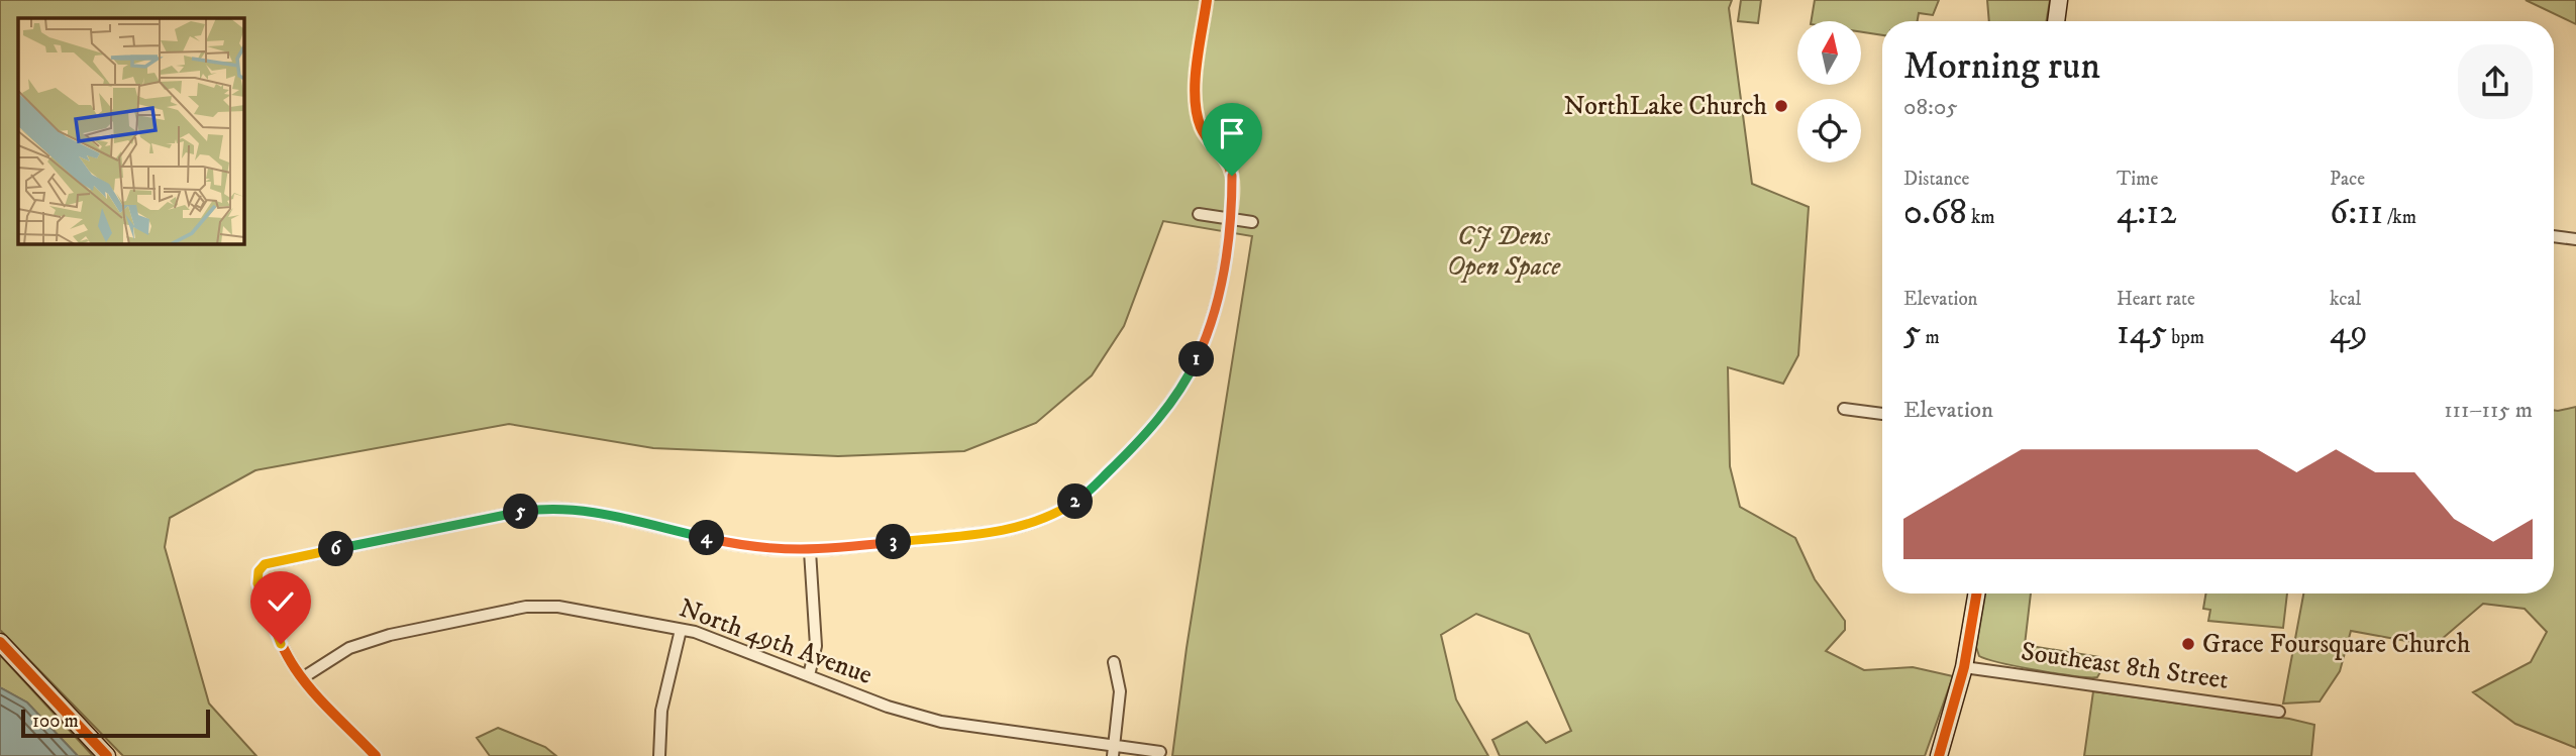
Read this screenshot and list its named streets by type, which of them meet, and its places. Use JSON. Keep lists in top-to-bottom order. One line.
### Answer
{"streets":{"street":["North 49th Avenue","Southeast 8th Street"]},"parks":["CJ Dens Open Space"],"places":["NorthLake Church","Grace Foursquare Church"],"scale_bar":"100 m","north":"top","page":{"heading":["Morning run","08:05"],"stats":[["Distance","0.68 km"],["Time","4:12"],["Pace","6:11 /km"],["Elevation","5 m"],["Heart rate","145 bpm"],["kcal","49"]],"pins":["1","2","5","4","3","6"],"chart":["Elevation","111–115 m"],"scale":"100 m"}}
